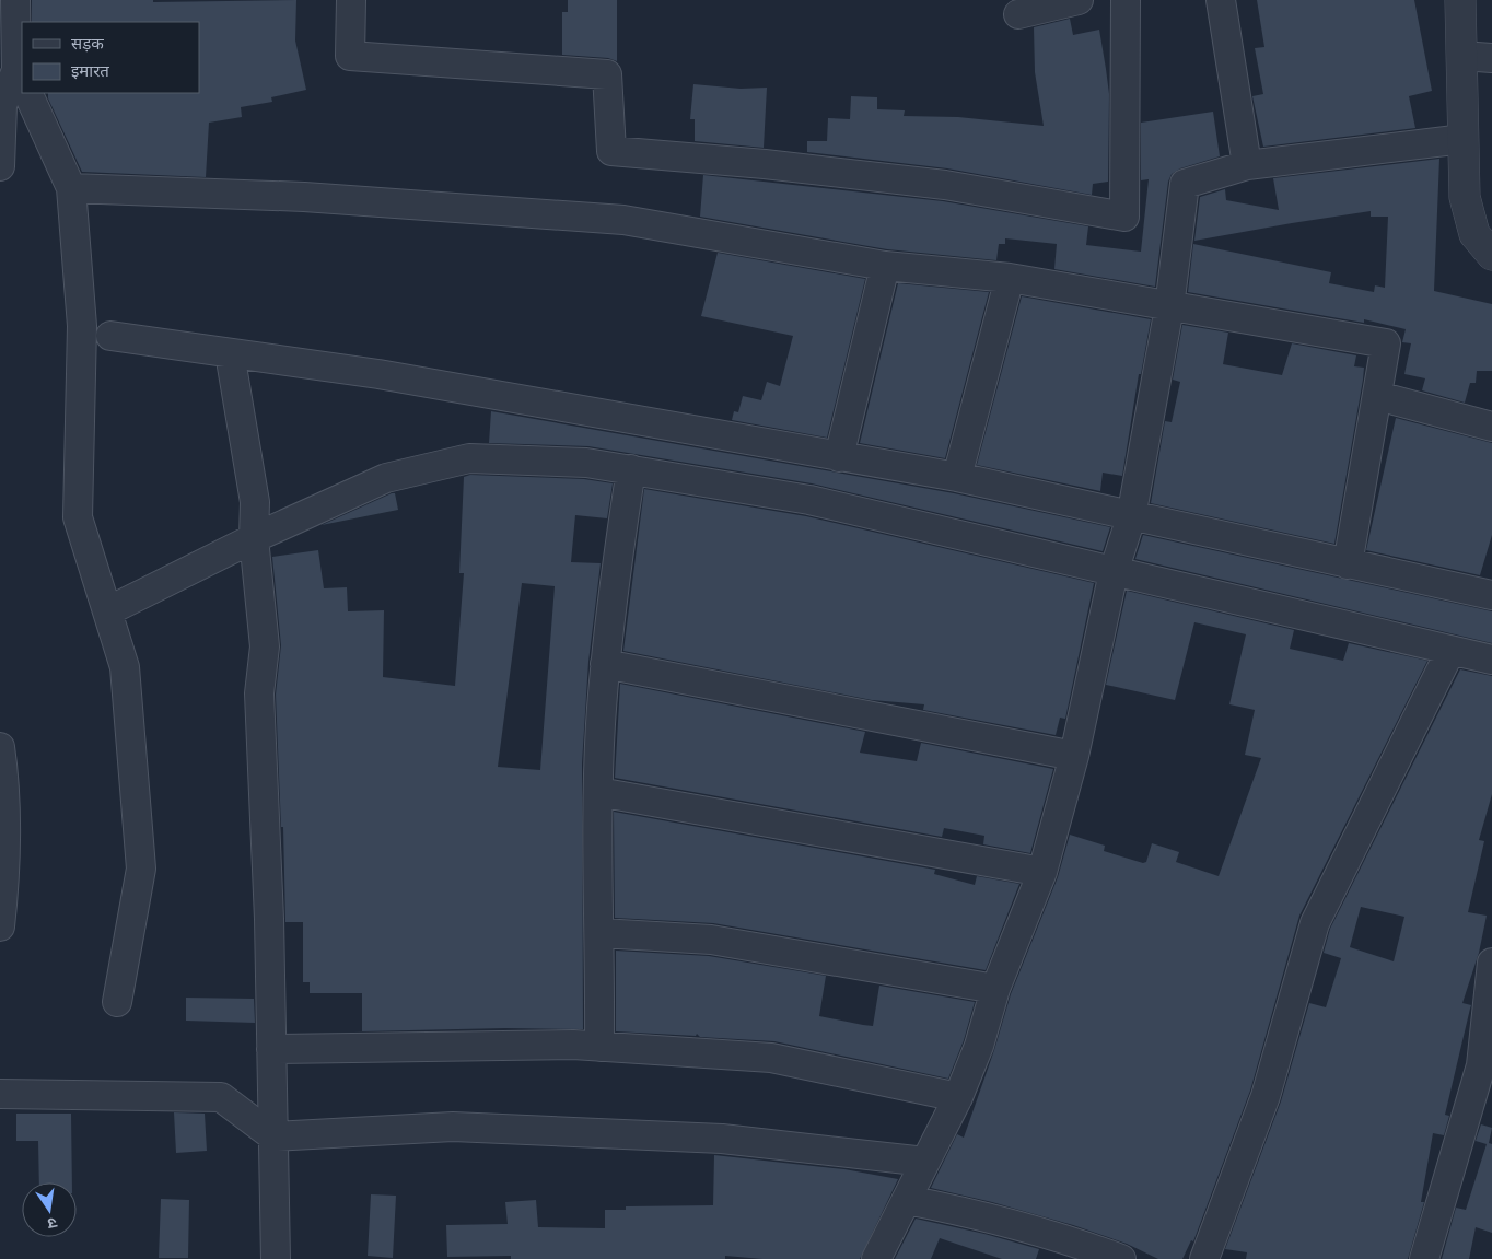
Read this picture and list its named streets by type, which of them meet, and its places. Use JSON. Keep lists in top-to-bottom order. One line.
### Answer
{"legend":["सड़क","इमारत"],"north":"bottom"}
